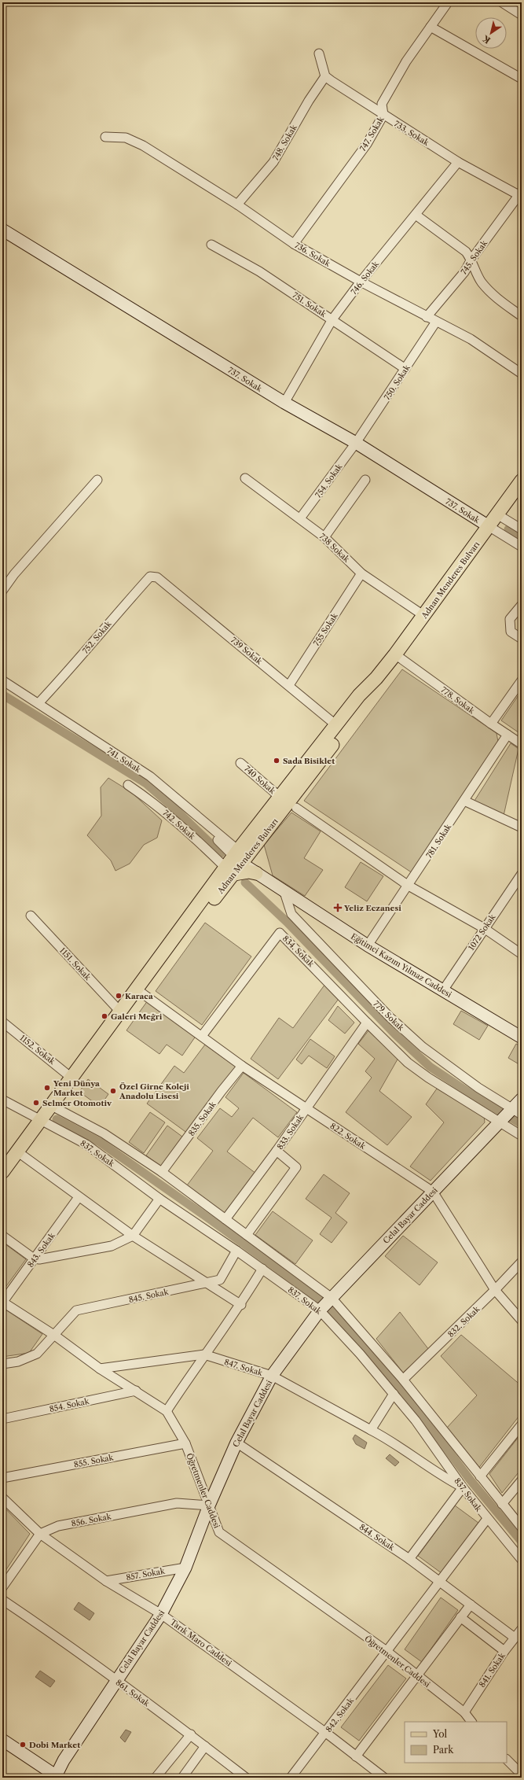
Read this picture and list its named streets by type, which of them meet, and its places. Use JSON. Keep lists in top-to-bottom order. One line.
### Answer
{"streets":{"main road":["Adnan Menderes Bulvarı"],"street":["733. Sokak","747. Sokak","748. Sokak","736. Sokak","745. Sokak","746. Sokak","751. Sokak","737. Sokak","750. Sokak","754. Sokak","738 Sokak","755 Sokak","752. Sokak","739 Sokak","778. Sokak","741. Sokak","740 Sokak","742. Sokak","781. Sokak","1072 Sokak","834. Sokak","1151. Sokak","Eğitimci Kazım Yılmaz Caddesi","779. Sokak","1152. Sokak","835. Sokak","833. Sokak","822. Sokak","837. Sokak","Celal Bayar Caddesi","843. Sokak","845. Sokak","832. Sokak","847. Sokak","854. Sokak","855. Sokak","Öğretmenler Caddesi","856. Sokak","844. Sokak","857. Sokak","Tarık Maro Caddesi","841. Sokak","861. Sokak","842. Sokak"]},"crossings":[["733. Sokak","747. Sokak"],["733. Sokak","748. Sokak"],["733. Sokak","745. Sokak"],["733. Sokak","746. Sokak"],["747. Sokak","736. Sokak"],["748. Sokak","736. Sokak"],["736. Sokak","745. Sokak"],["736. Sokak","746. Sokak"],["736. Sokak","750. Sokak"],["746. Sokak","751. Sokak"],["746. Sokak","737. Sokak"],["751. Sokak","750. Sokak"],["737. Sokak","750. Sokak"],["737. Sokak","754. Sokak"],["737. Sokak","Adnan Menderes Bulvarı"],["750. Sokak","754. Sokak"],["754. Sokak","738 Sokak"],["738 Sokak","Adnan Menderes Bulvarı"],["738 Sokak","755 Sokak"],["Adnan Menderes Bulvarı","739 Sokak"],["Adnan Menderes Bulvarı","778. Sokak"],["Adnan Menderes Bulvarı","741. Sokak"],["Adnan Menderes Bulvarı","740 Sokak"],["Adnan Menderes Bulvarı","742. Sokak"],["Adnan Menderes Bulvarı","1151. Sokak"],["Adnan Menderes Bulvarı","Eğitimci Kazım Yılmaz Caddesi"],["Adnan Menderes Bulvarı","1152. Sokak"],["Adnan Menderes Bulvarı","822. Sokak"],["Adnan Menderes Bulvarı","837. Sokak"],["755 Sokak","739 Sokak"],["752. Sokak","739 Sokak"],["752. Sokak","741. Sokak"],["778. Sokak","781. Sokak"],["741. Sokak","Eğitimci Kazım Yılmaz Caddesi"],["781. Sokak","Eğitimci Kazım Yılmaz Caddesi"],["1072 Sokak","Eğitimci Kazım Yılmaz Caddesi"],["834. Sokak","833. Sokak"],["834. Sokak","822. Sokak"],["Eğitimci Kazım Yılmaz Caddesi","779. Sokak"],["779. Sokak","Celal Bayar Caddesi"],["835. Sokak","822. Sokak"],["833. Sokak","822. Sokak"],["822. Sokak","Celal Bayar Caddesi"],["822. Sokak","832. Sokak"],["837. Sokak","Celal Bayar Caddesi"],["837. Sokak","845. Sokak"],["837. Sokak","847. Sokak"],["837. Sokak","842. Sokak"],["Celal Bayar Caddesi","847. Sokak"],["Celal Bayar Caddesi","Öğretmenler Caddesi"],["Celal Bayar Caddesi","856. Sokak"],["Celal Bayar Caddesi","844. Sokak"],["Celal Bayar Caddesi","857. Sokak"],["Celal Bayar Caddesi","Tarık Maro Caddesi"],["Celal Bayar Caddesi","861. Sokak"],["843. Sokak","Öğretmenler Caddesi"],["845. Sokak","Öğretmenler Caddesi"],["847. Sokak","Öğretmenler Caddesi"],["854. Sokak","Öğretmenler Caddesi"],["855. Sokak","Öğretmenler Caddesi"],["Öğretmenler Caddesi","856. Sokak"],["Öğretmenler Caddesi","841. Sokak"],["Öğretmenler Caddesi","842. Sokak"],["856. Sokak","Tarık Maro Caddesi"],["844. Sokak","841. Sokak"],["844. Sokak","842. Sokak"],["857. Sokak","Tarık Maro Caddesi"],["Tarık Maro Caddesi","842. Sokak"]],"places":{"other":["Sada Bisiklet","Karaca","Galeri Meğri","Yeni Dünya Market","Özel Girne Koleji Anadolu Lisesi","Selmer Otomotiv","Dobi Market"],"health":["Yeliz Eczanesi"]},"legend":["Yol","Park"],"north":"bottom left"}
